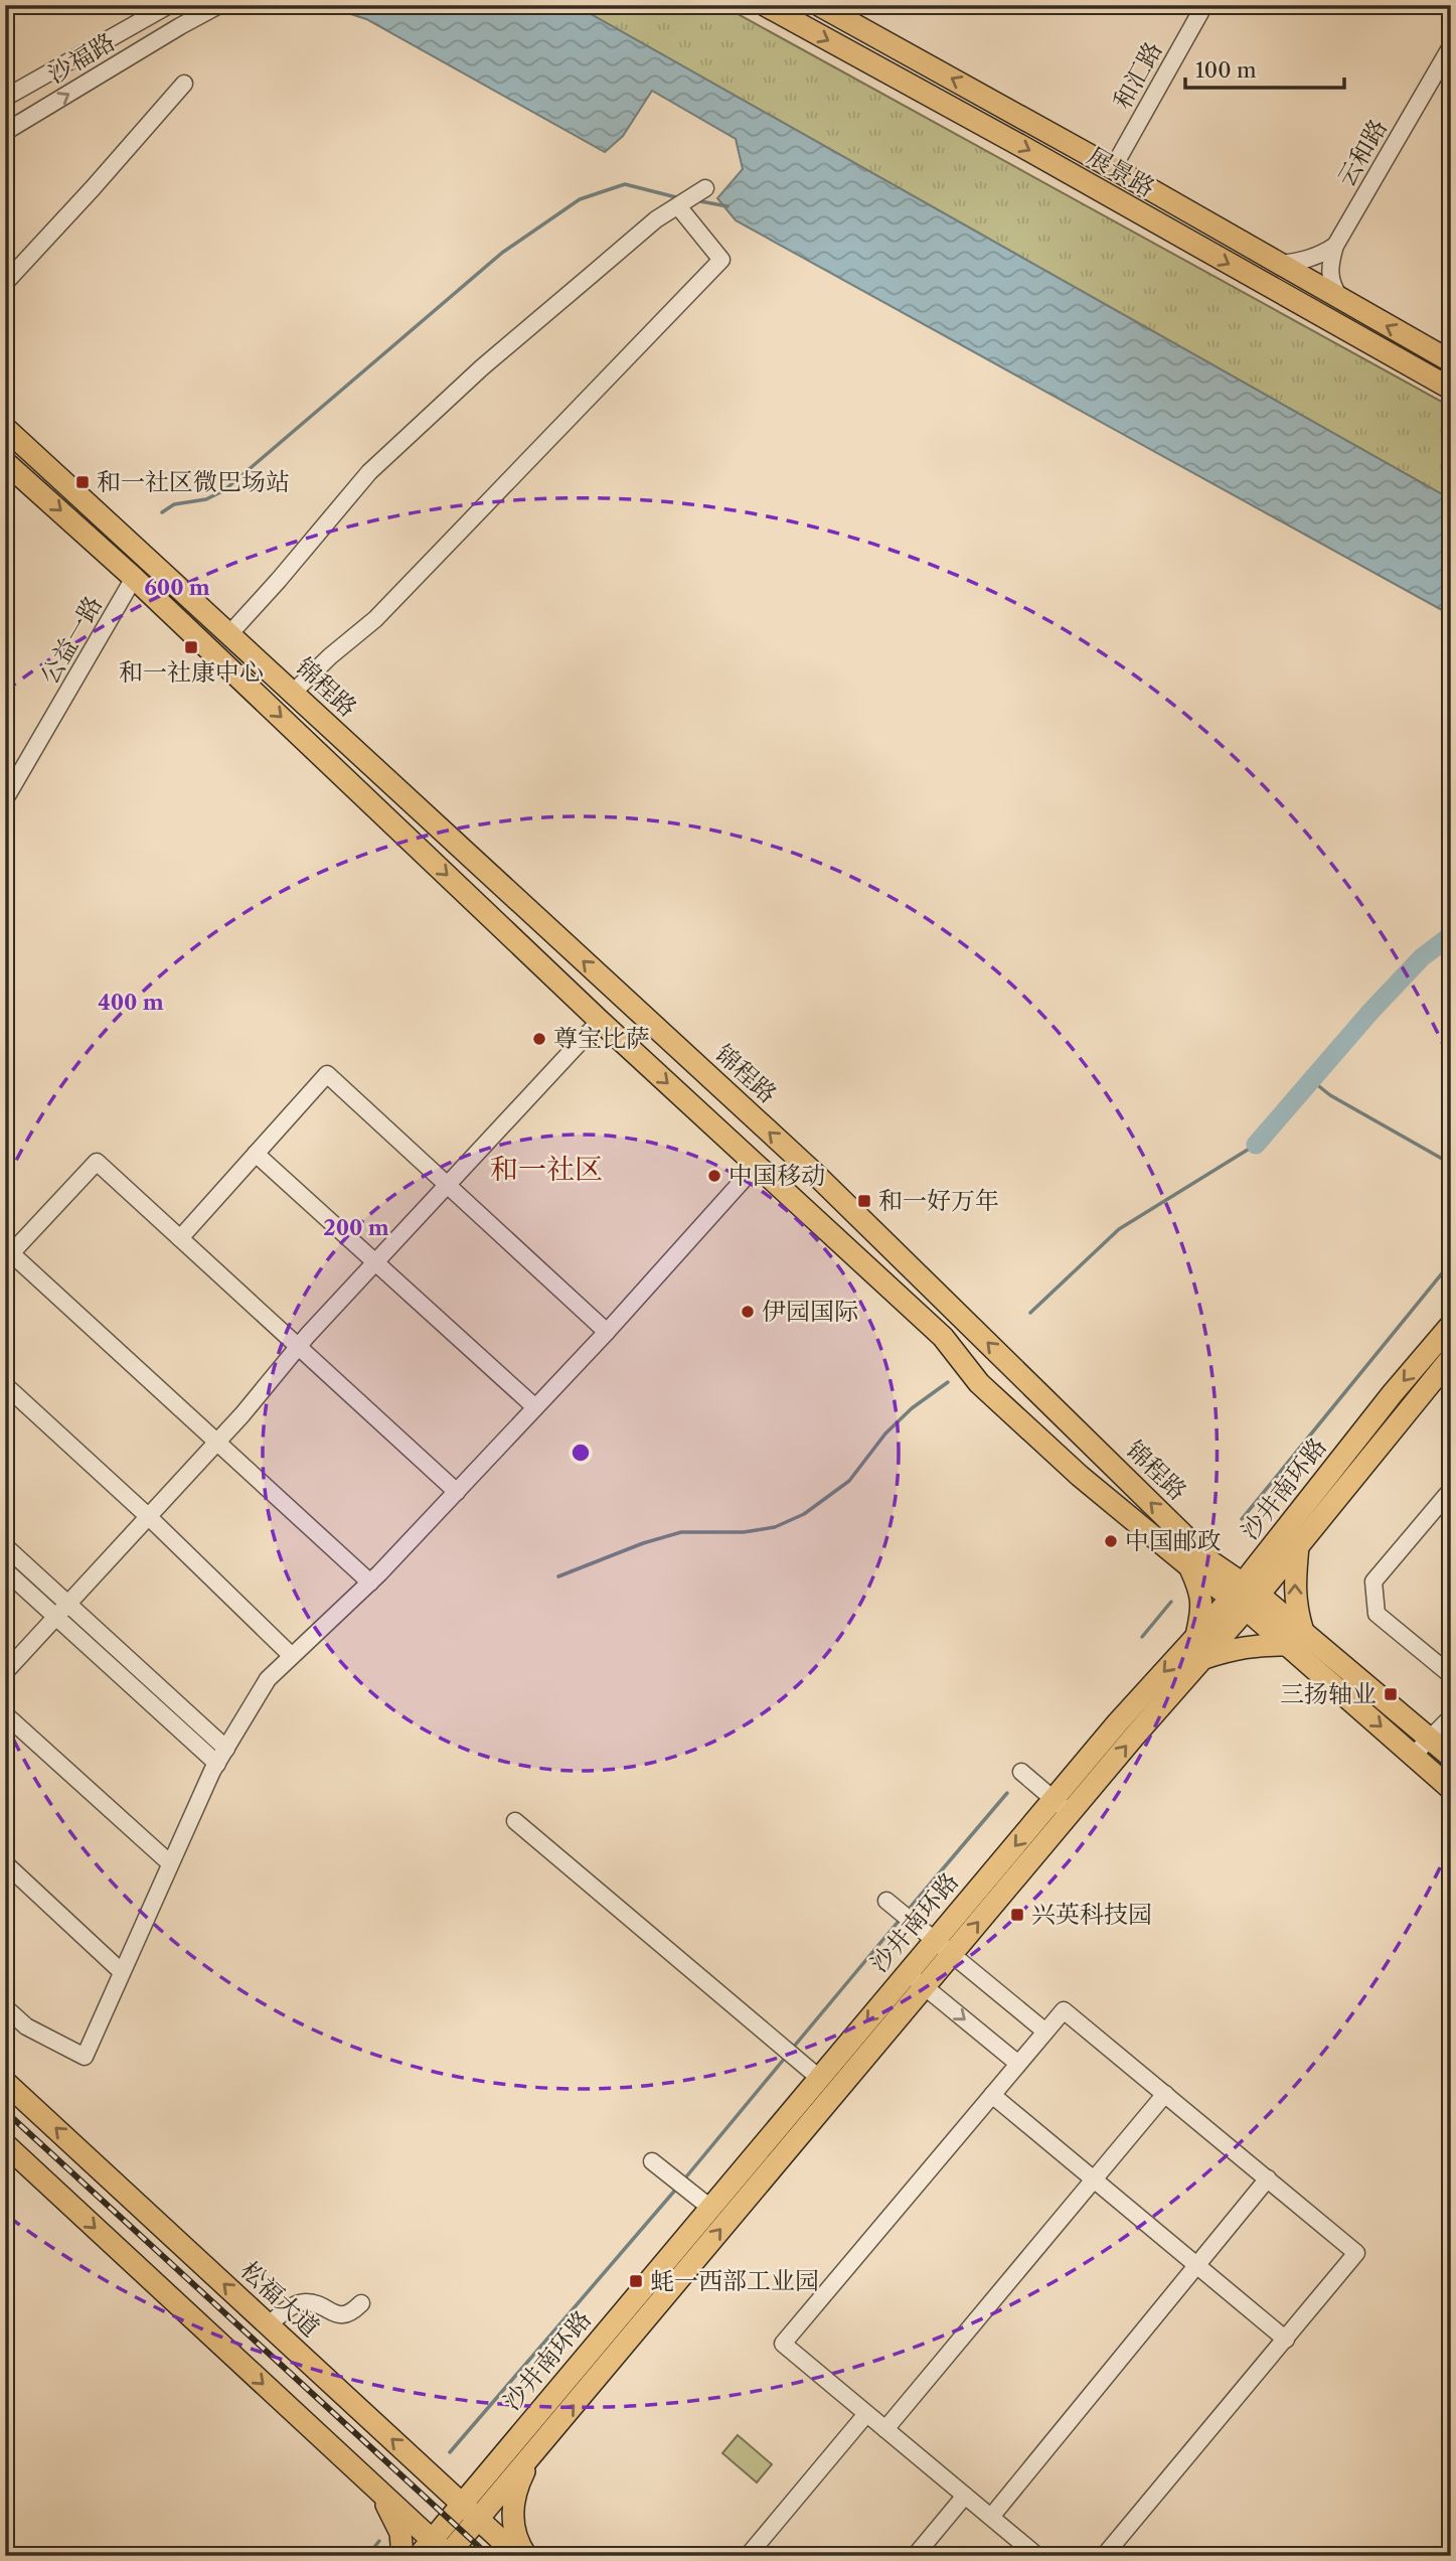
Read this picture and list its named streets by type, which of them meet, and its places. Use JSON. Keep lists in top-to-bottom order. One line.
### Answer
{"streets":{"main road":["展景路","锦程路","沙井南环路","松福大道"],"street":["沙福路","和汇路","云和路","公益一路"]},"crossings":[["和汇路","展景路"],["公益一路","锦程路"],["锦程路","沙井南环路"],["沙井南环路","松福大道"]],"districts":["和一社区"],"places":{"transit":["和一社区微巴场站","和一社康中心","和一好万年","三扬轴业","兴英科技园","蚝一西部工业园"],"other":["尊宝比萨","中国移动","伊园国际","中国邮政"]},"scale_bar":"100 m","rings":["600 m","400 m","200 m"]}
